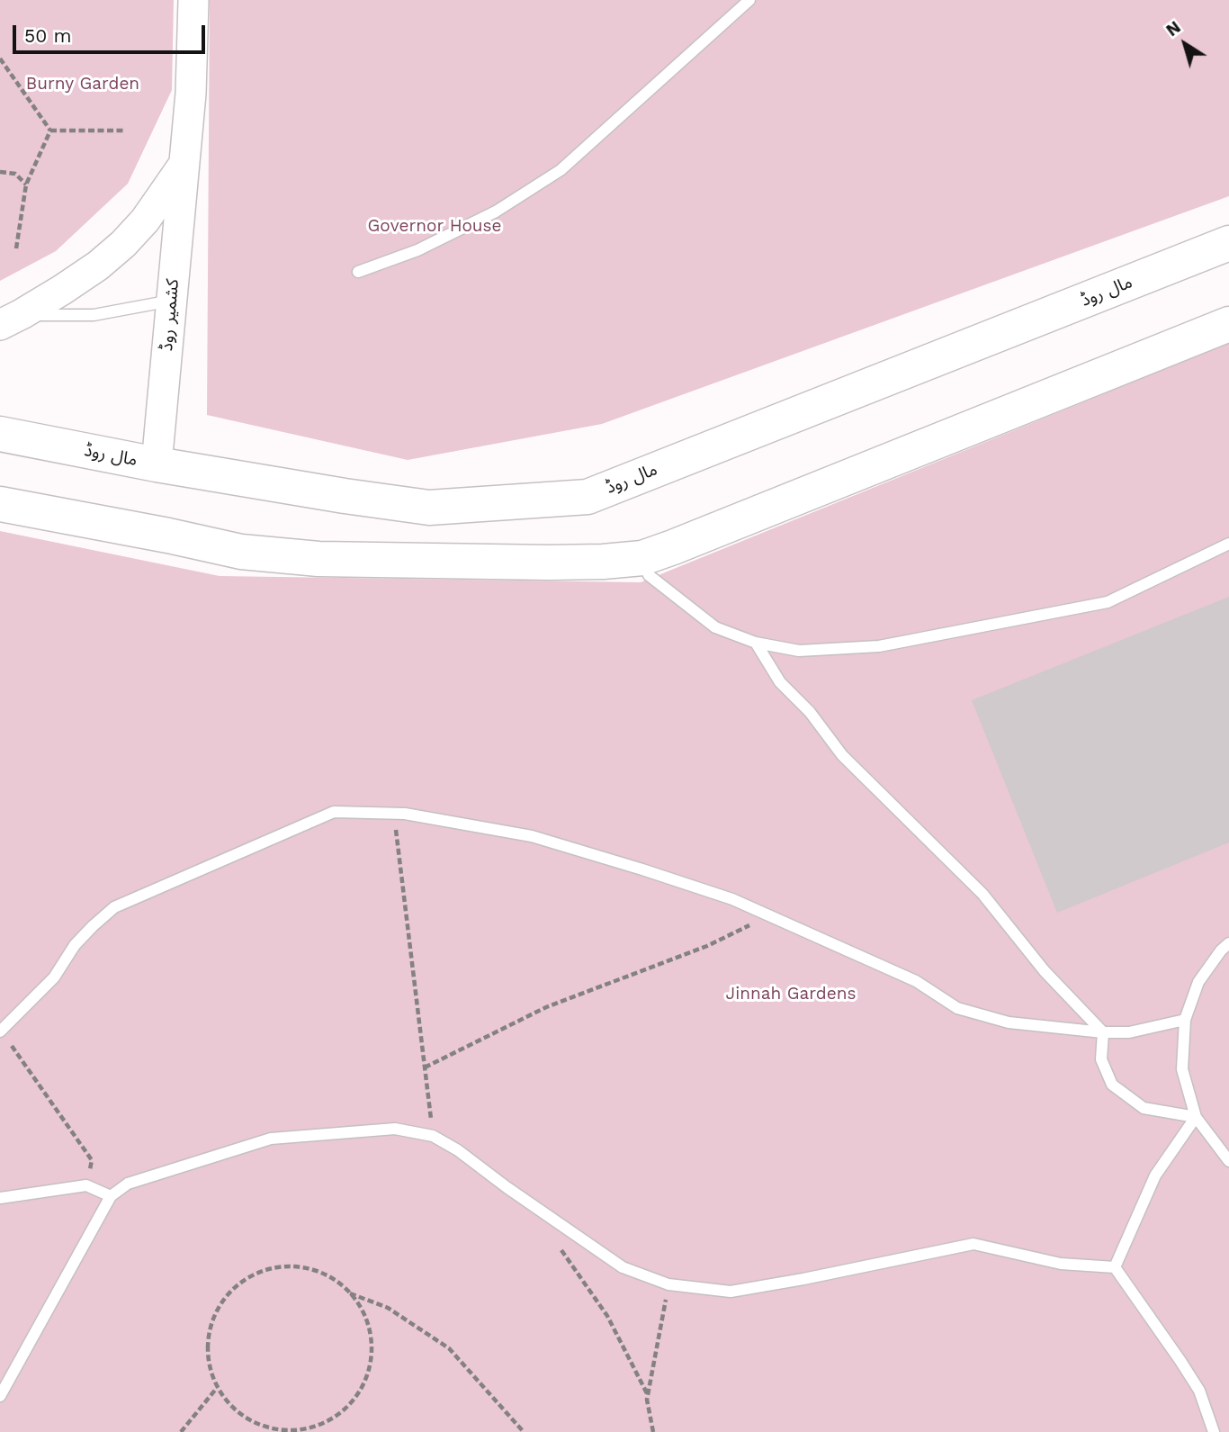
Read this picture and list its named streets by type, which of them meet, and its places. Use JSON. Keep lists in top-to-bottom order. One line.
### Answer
{"streets":{"main road":["مال روڈ"],"street":["کشمیر روڈ"]},"crossings":[["مال روڈ","کشمیر روڈ"]],"parks":["Burny Garden","Governor House","Jinnah Gardens"],"scale_bar":"50 m","north":"top left"}
